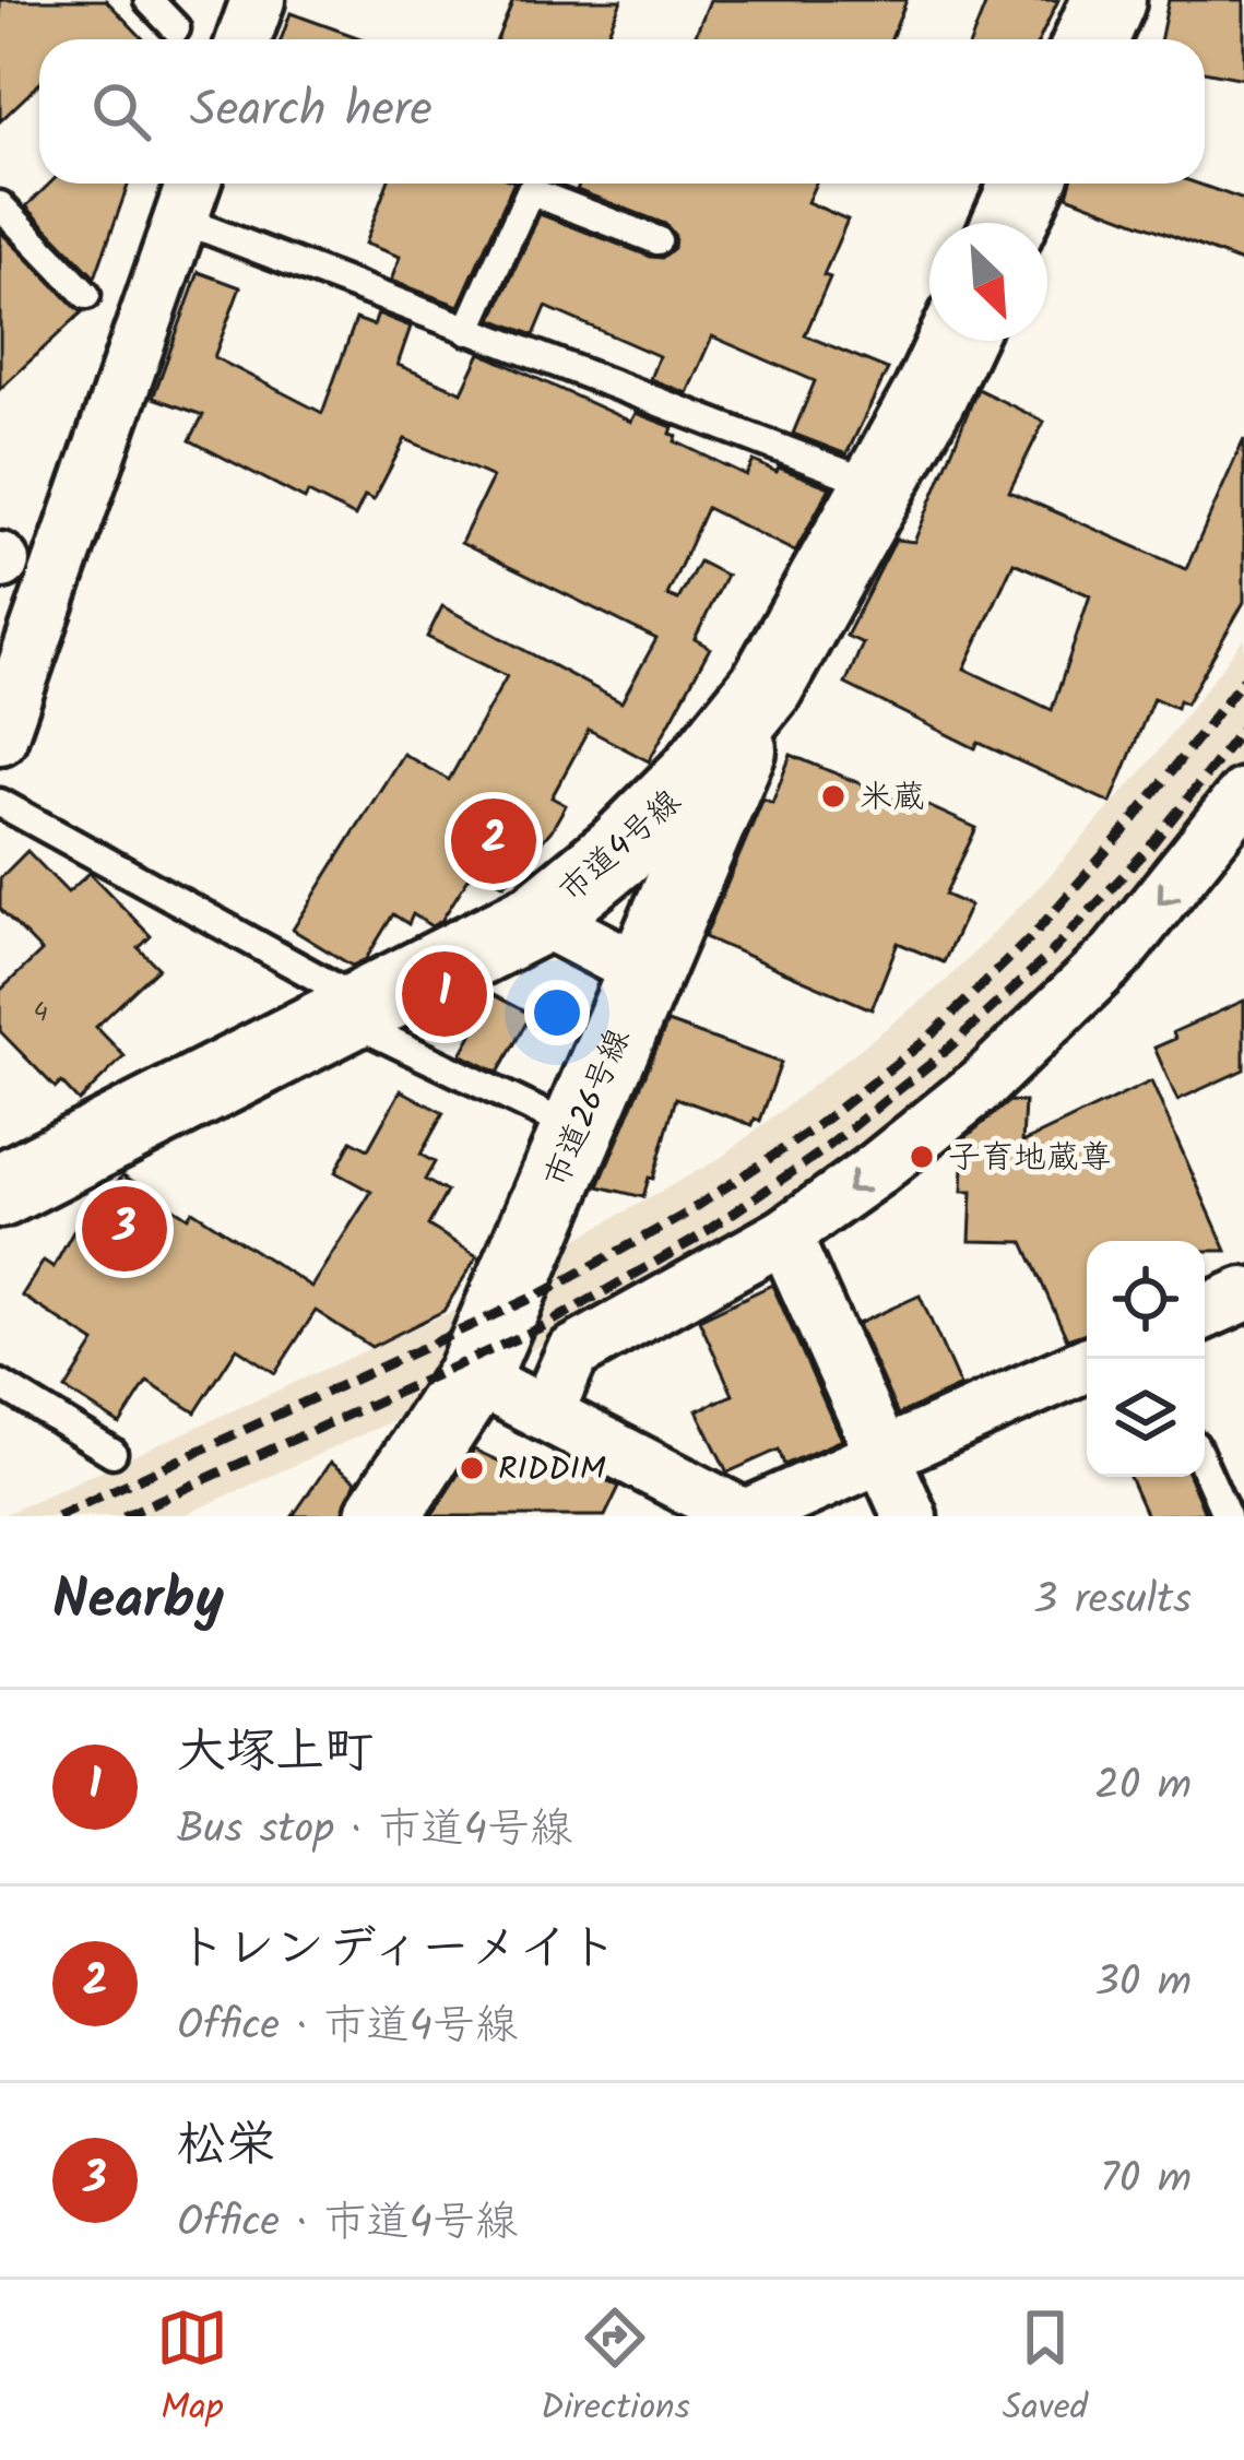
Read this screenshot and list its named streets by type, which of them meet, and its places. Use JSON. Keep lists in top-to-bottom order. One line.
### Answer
{"streets":{"street":["市道4号線","市道26号線"]},"crossings":[["市道4号線","市道26号線"]],"places":["米蔵","子育地蔵尊","RIDDIM"],"house_numbers":["4"],"north":"bottom right","page":{"search":"Search here","pins":["2","1","3"],"heading":["Nearby","3 results"],"list":[{"mark":"1","name":"大塚上町","note":"Bus stop · 市道4号線","value":"20 m"},{"mark":"2","name":"トレンディーメイト","note":"Office · 市道4号線","value":"30 m"},{"mark":"3","name":"松栄","note":"Office · 市道4号線","value":"70 m"}],"nav":["Map","Directions","Saved"]}}
